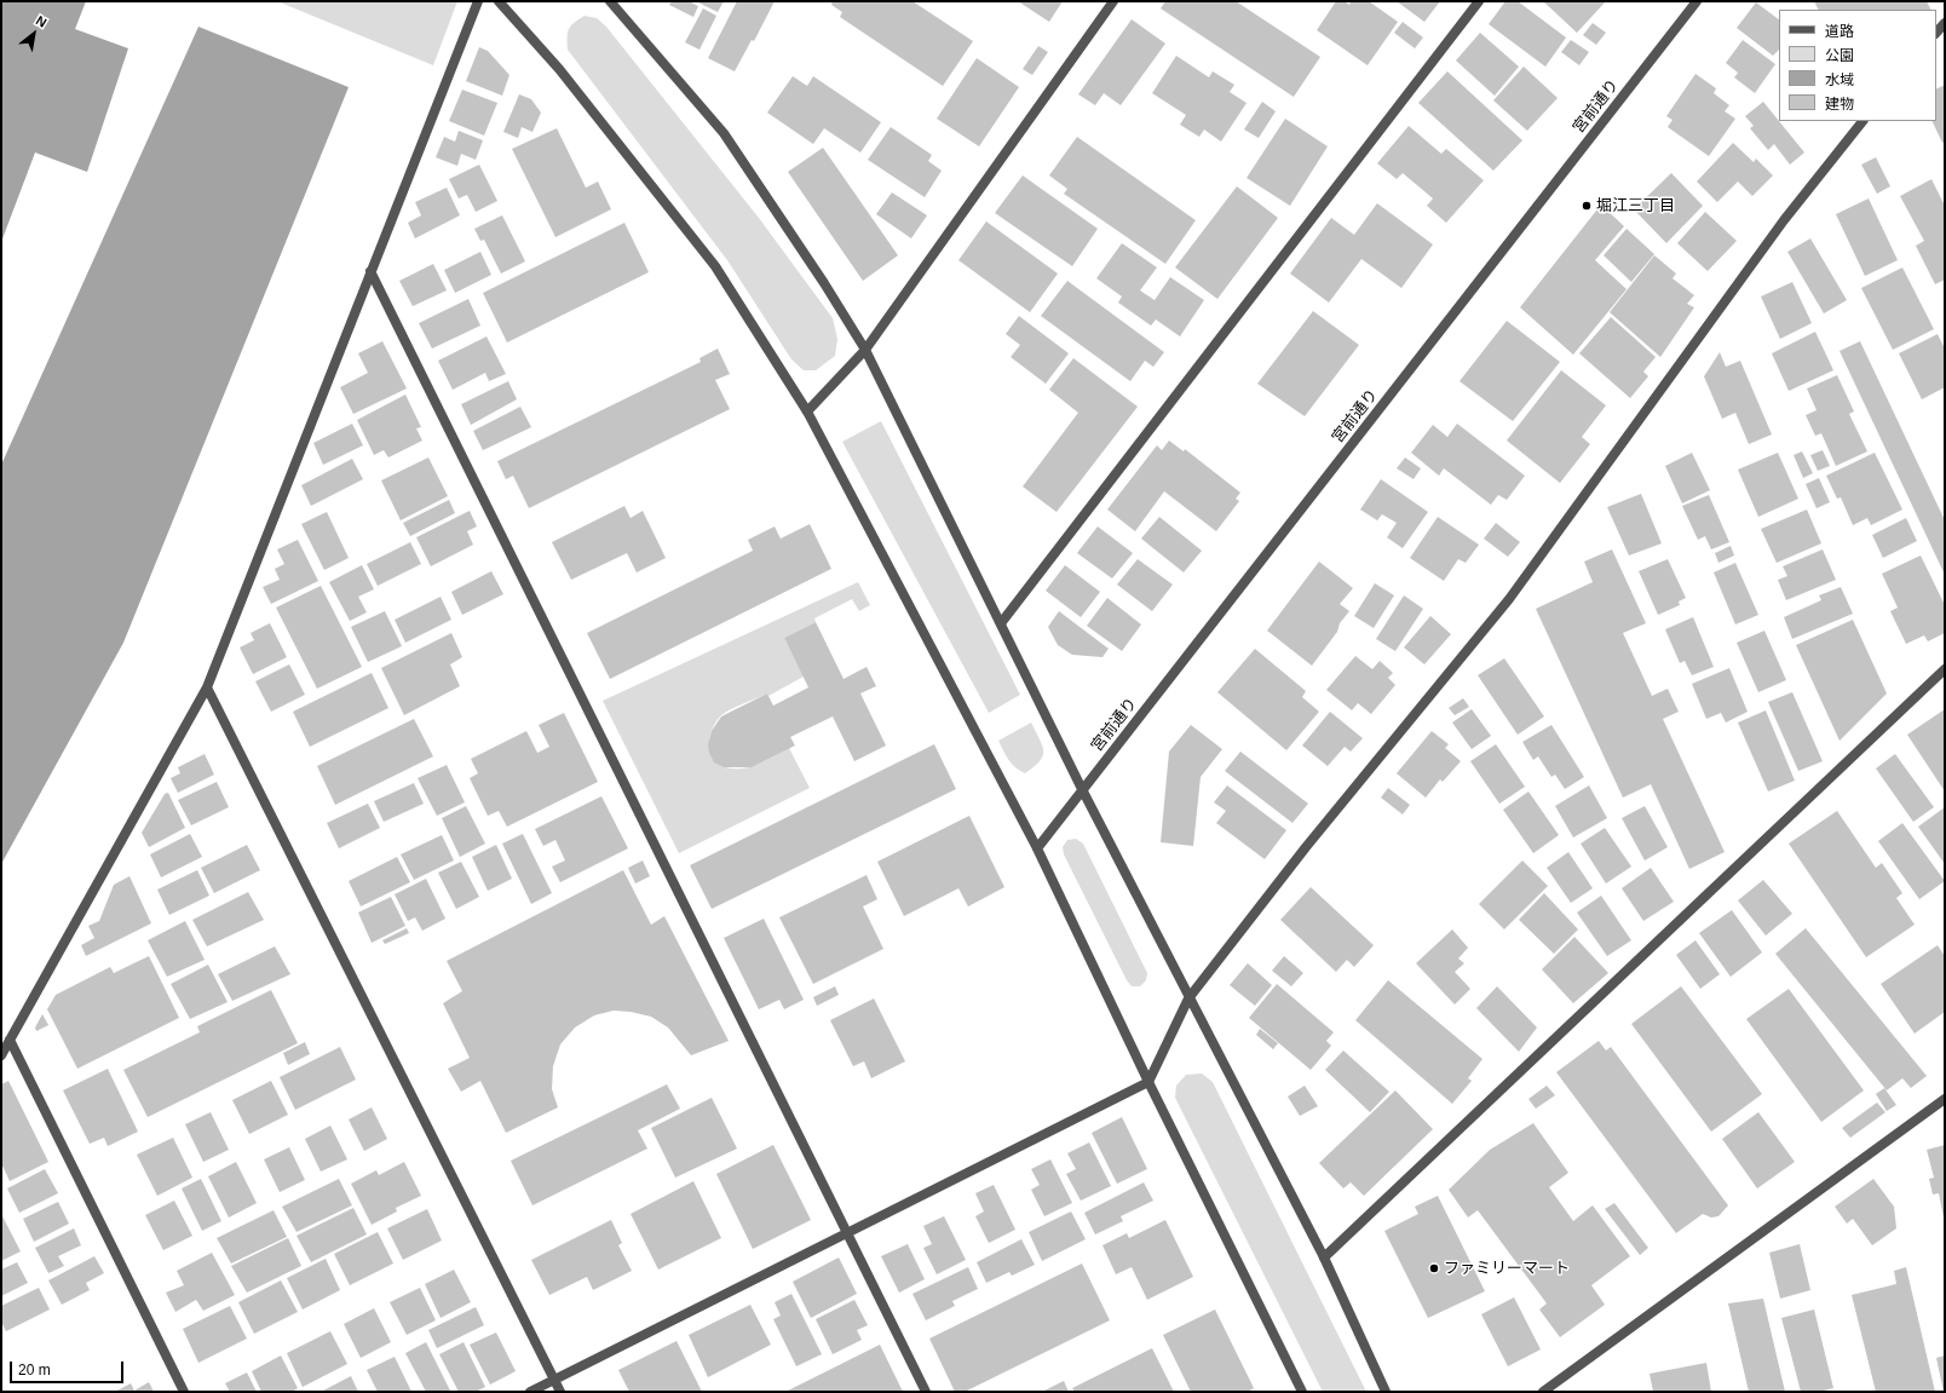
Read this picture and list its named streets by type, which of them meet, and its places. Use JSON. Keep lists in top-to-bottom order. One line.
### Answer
{"streets":{"street":["宮前通り"]},"places":["堀江三丁目","ファミリーマート"],"legend":["道路","公園","水域","建物"],"scale_bar":"20 m","north":"top right"}
